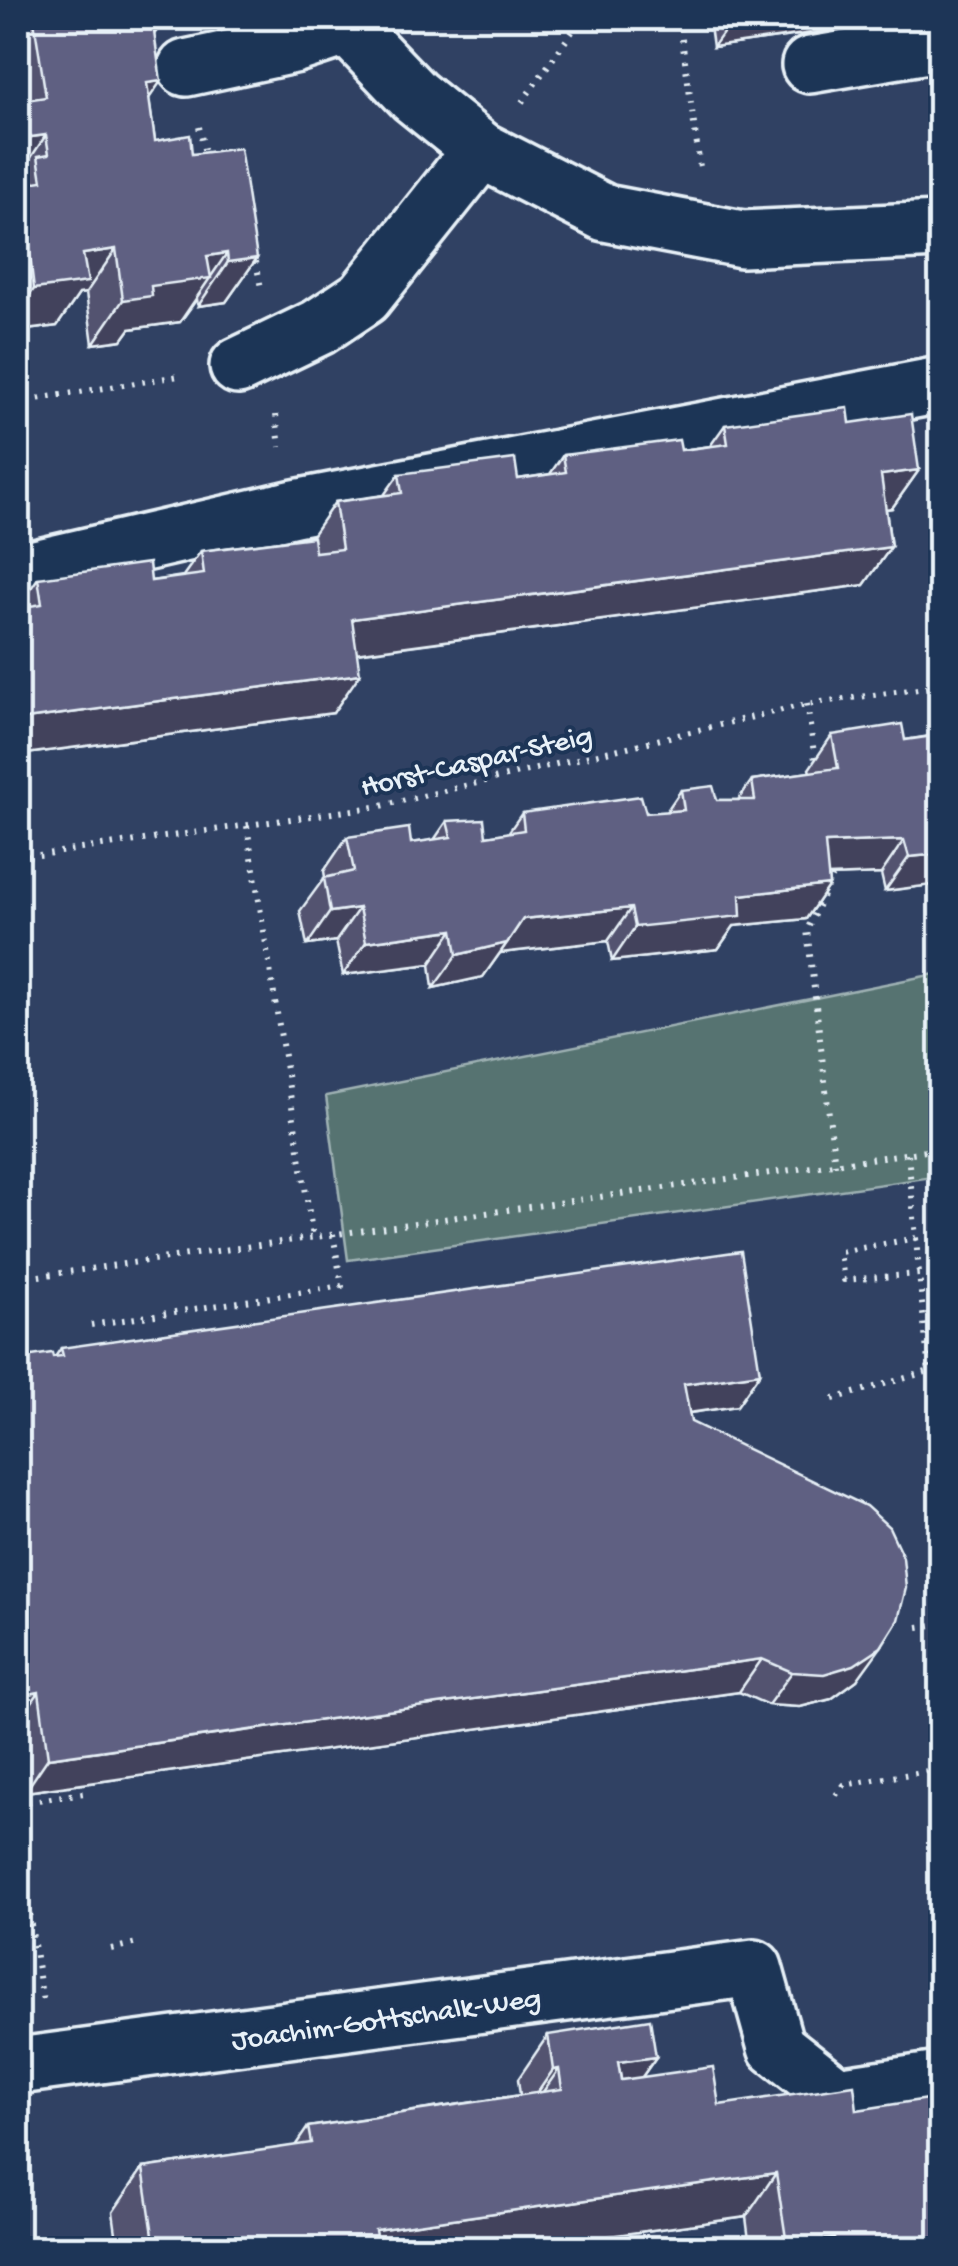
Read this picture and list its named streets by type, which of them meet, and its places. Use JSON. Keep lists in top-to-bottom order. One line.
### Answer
{"streets":{"street":["Joachim-Gottschalk-Weg"],"path":["Horst-Caspar-Steig"]}}
